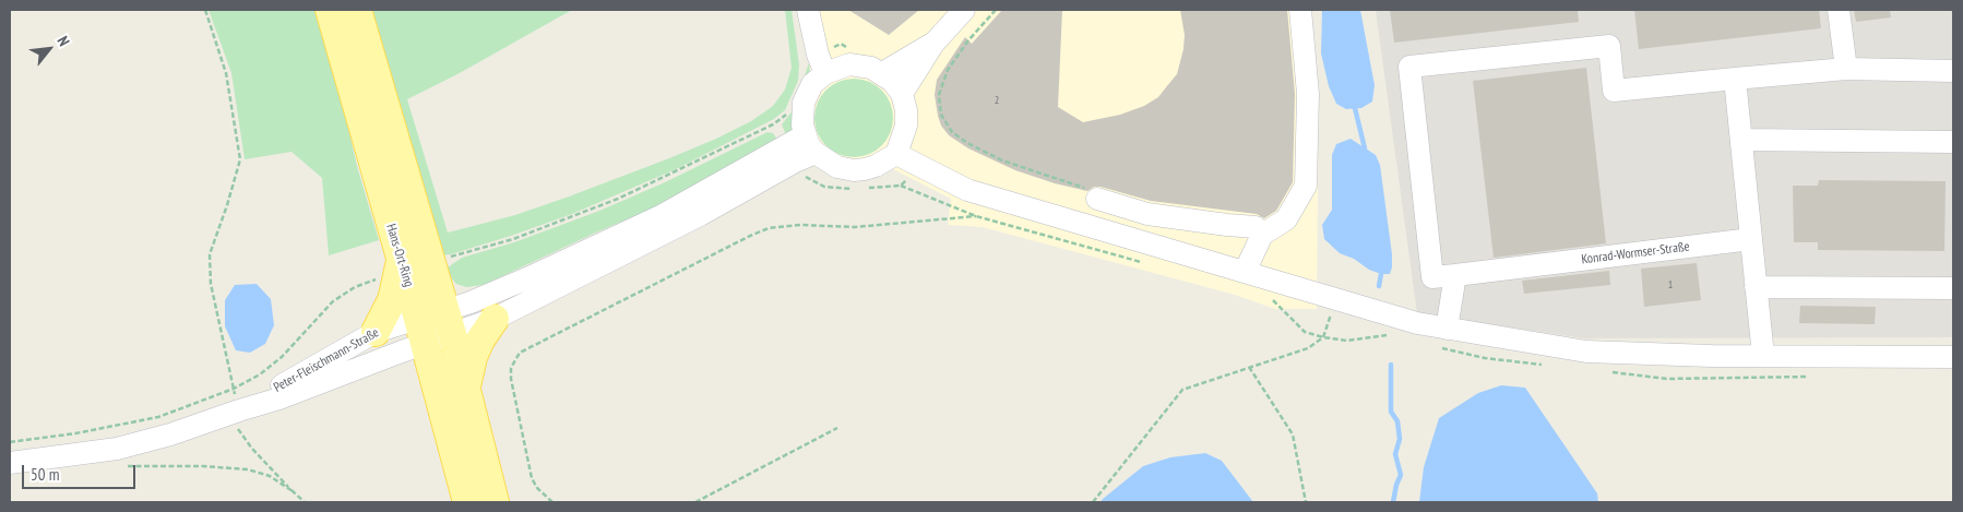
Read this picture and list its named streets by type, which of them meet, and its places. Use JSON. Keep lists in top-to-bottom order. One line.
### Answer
{"streets":{"main road":["Hans-Ort-Ring"],"street":["Konrad-Wormser-Straße","Peter-Fleischmann-Straße"]},"crossings":[["Hans-Ort-Ring","Peter-Fleischmann-Straße"]],"house_numbers":["2","1"],"scale_bar":"50 m","north":"top right"}
